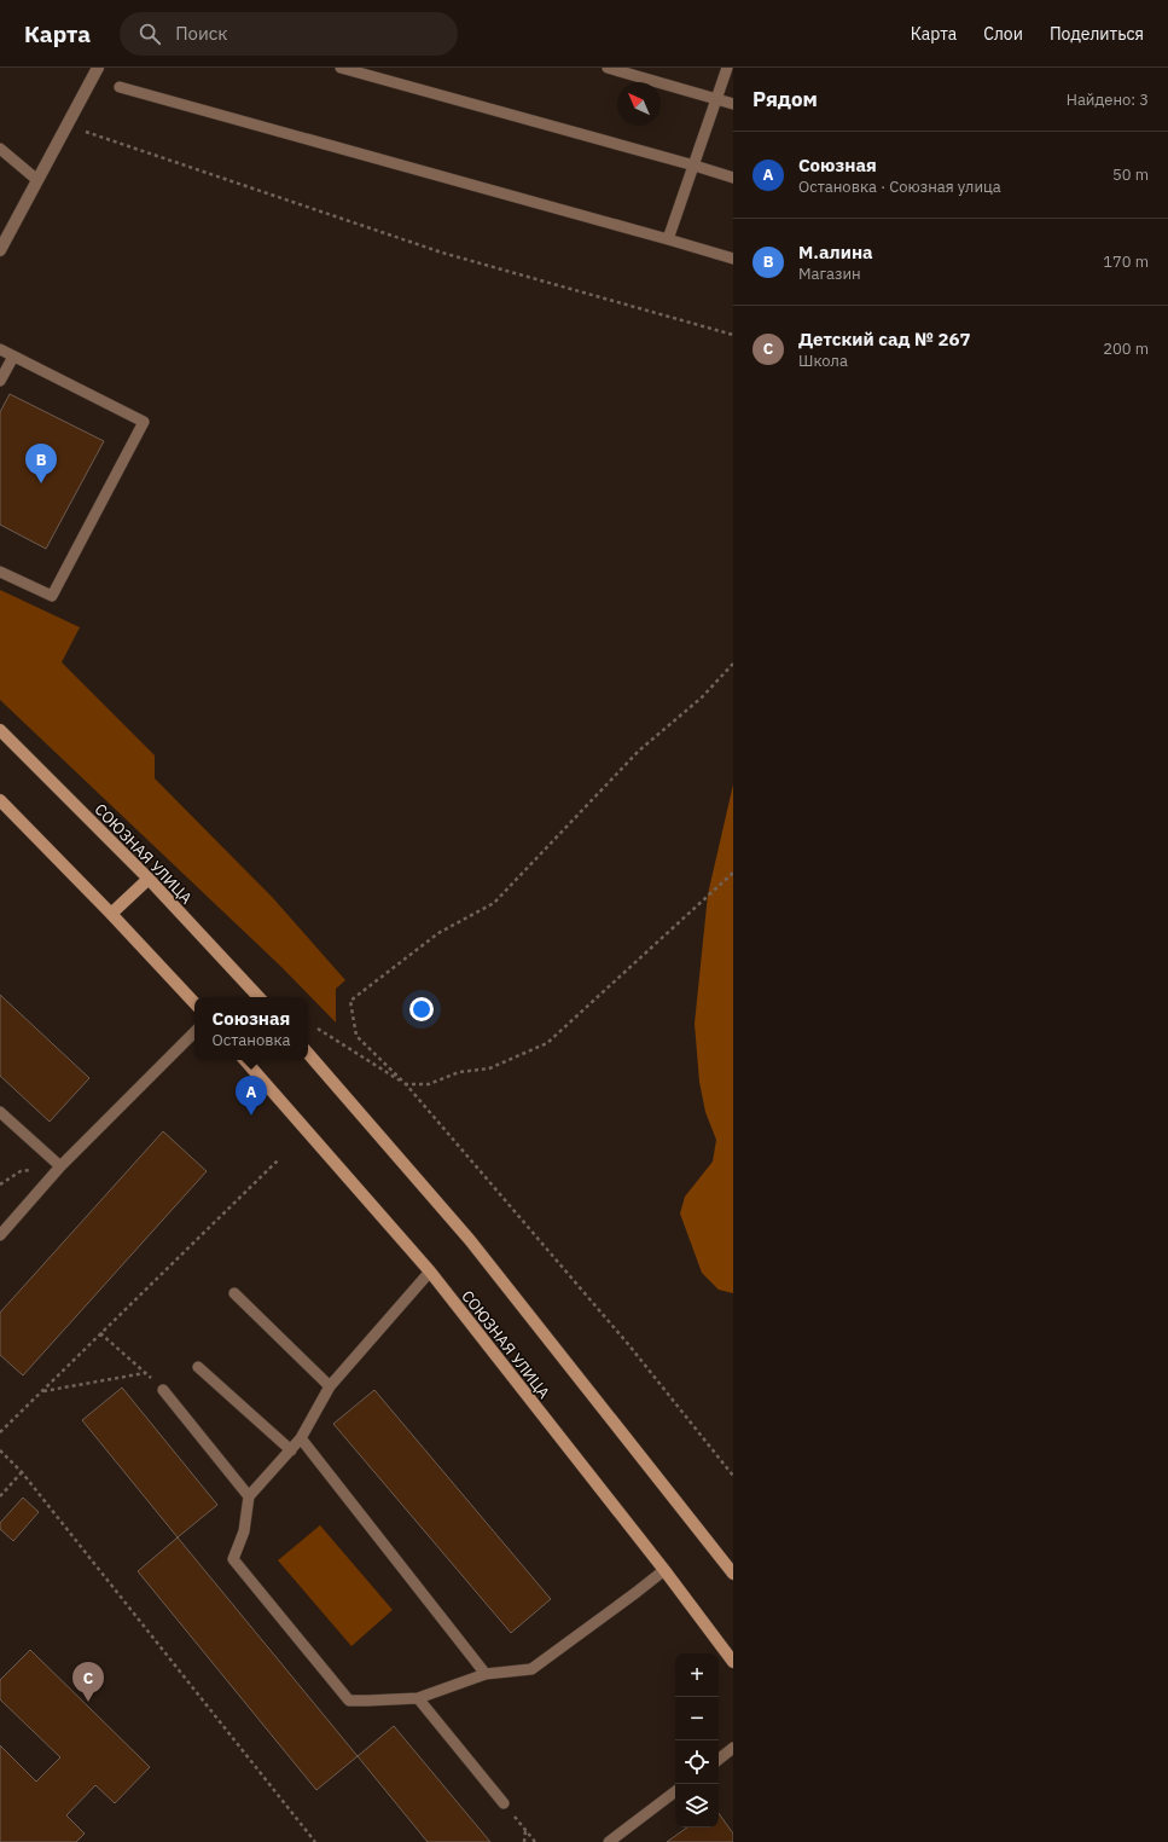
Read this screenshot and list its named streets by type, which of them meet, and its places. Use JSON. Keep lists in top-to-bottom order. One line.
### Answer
{"streets":{"main road":["СОЮЗНАЯ УЛИЦА"]},"north":"top left","page":{"header":"Карта","search":"Поиск","nav":["Карта","Слои","Поделиться"],"heading":["Рядом","Найдено: 3"],"list":[{"mark":"A","name":"Союзная","note":"Остановка · Союзная улица","value":"50 m"},{"mark":"B","name":"М.алина","note":"Магазин","value":"170 m"},{"mark":"C","name":"Детский сад № 267","note":"Школа","value":"200 m"}],"pins":["B","A","C"],"popup":["Союзная","Остановка"],"map_buttons":["+","−"]}}
